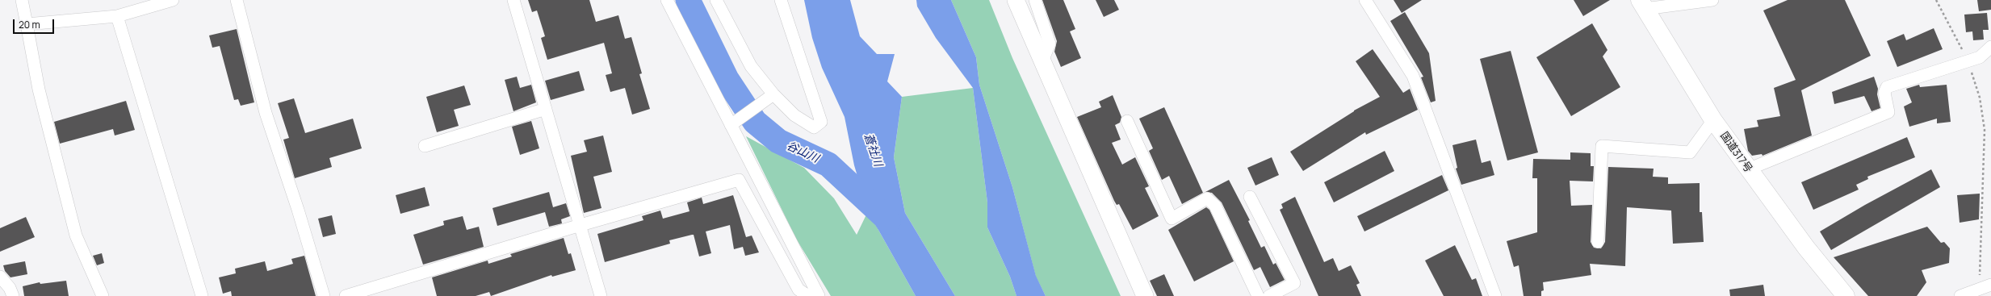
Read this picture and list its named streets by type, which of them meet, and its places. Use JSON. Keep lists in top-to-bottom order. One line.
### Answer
{"streets":{"highway":["国道317号"]},"water":["蒼社川","谷山川"],"scale_bar":"20 m"}
